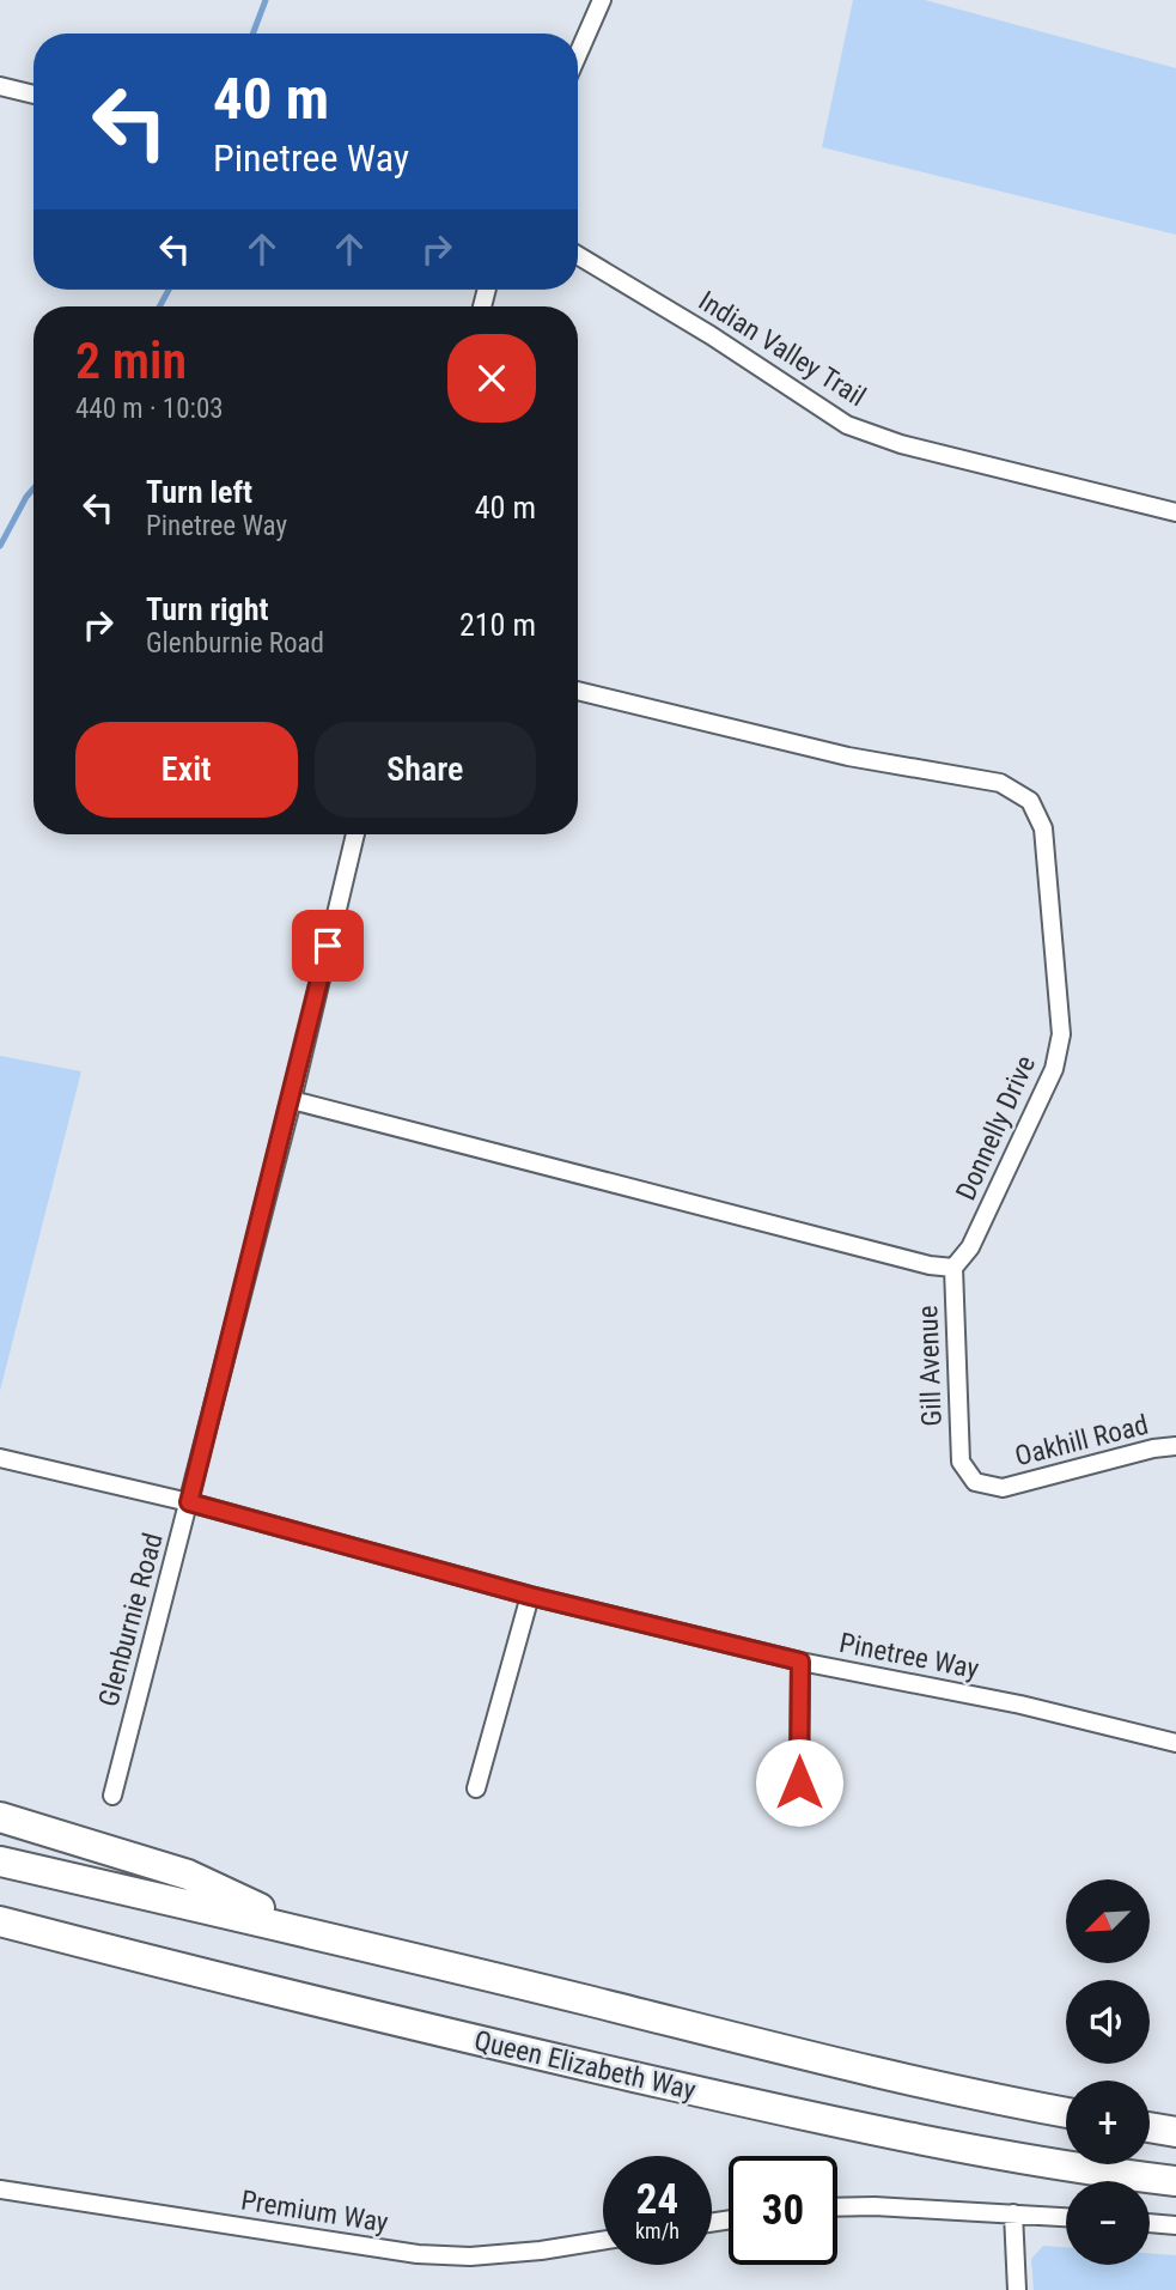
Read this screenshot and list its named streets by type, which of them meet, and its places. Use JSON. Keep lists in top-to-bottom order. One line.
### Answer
{"streets":{"highway":["Queen Elizabeth Way"],"street":["Indian Valley Trail","Donnelly Drive","Gill Avenue","Oakhill Road","Glenburnie Road","Pinetree Way","Premium Way"]},"crossings":[["Donnelly Drive","Gill Avenue"],["Gill Avenue","Oakhill Road"],["Glenburnie Road","Pinetree Way"]],"north":"bottom left","page":{"turn":["40 m","Pinetree Way"],"heading":["2 min","440 m · 10:03"],"list":[{"name":"Turn left","note":"Pinetree Way","value":"40 m"},{"name":"Turn right","note":"Glenburnie Road","value":"210 m"}],"buttons":["Exit","Share"],"map_buttons":["+","−"],"speed":"24 km/h","limit":"30"}}
